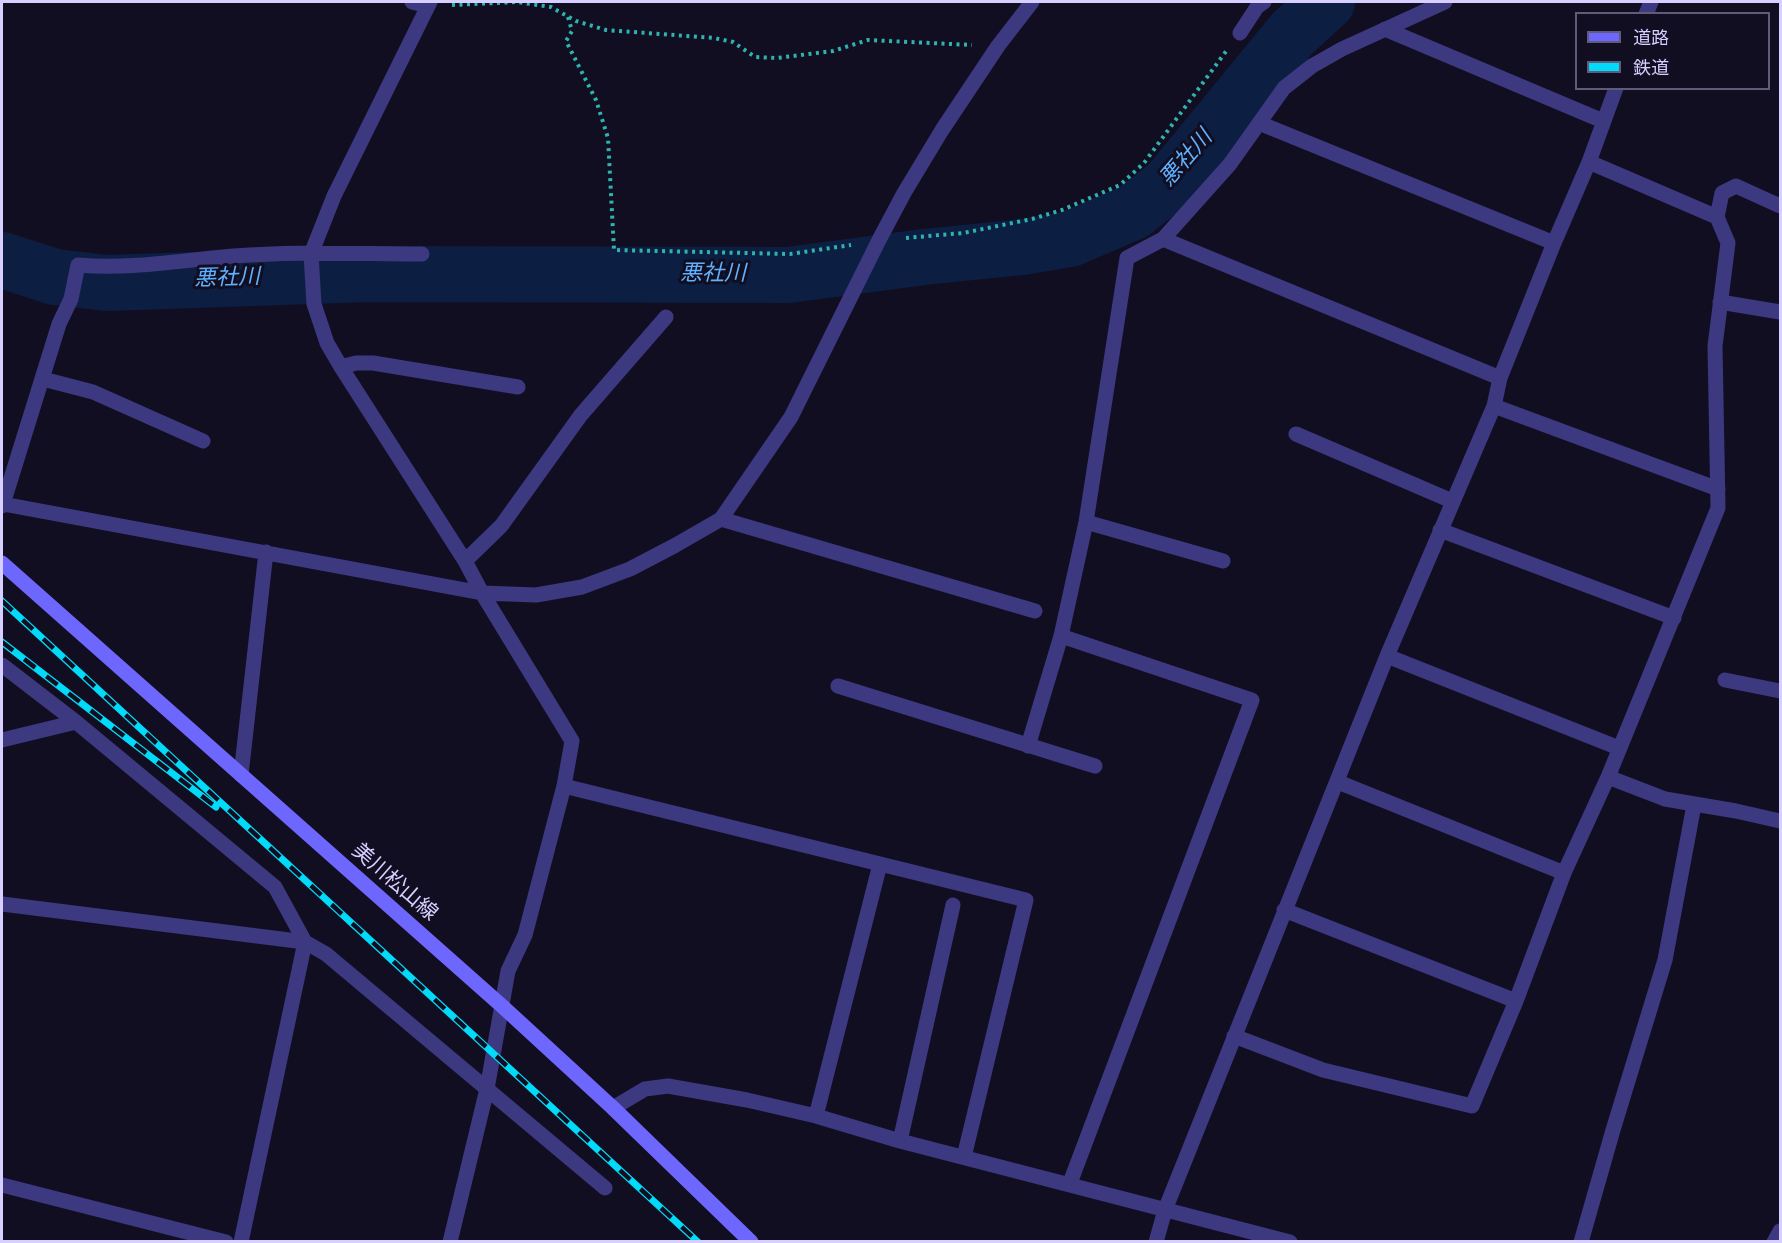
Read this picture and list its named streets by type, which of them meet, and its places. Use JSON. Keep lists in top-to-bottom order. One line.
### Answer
{"streets":{"main road":["美川松山線"]},"water":["悪社川"],"legend":["道路","鉄道"]}
